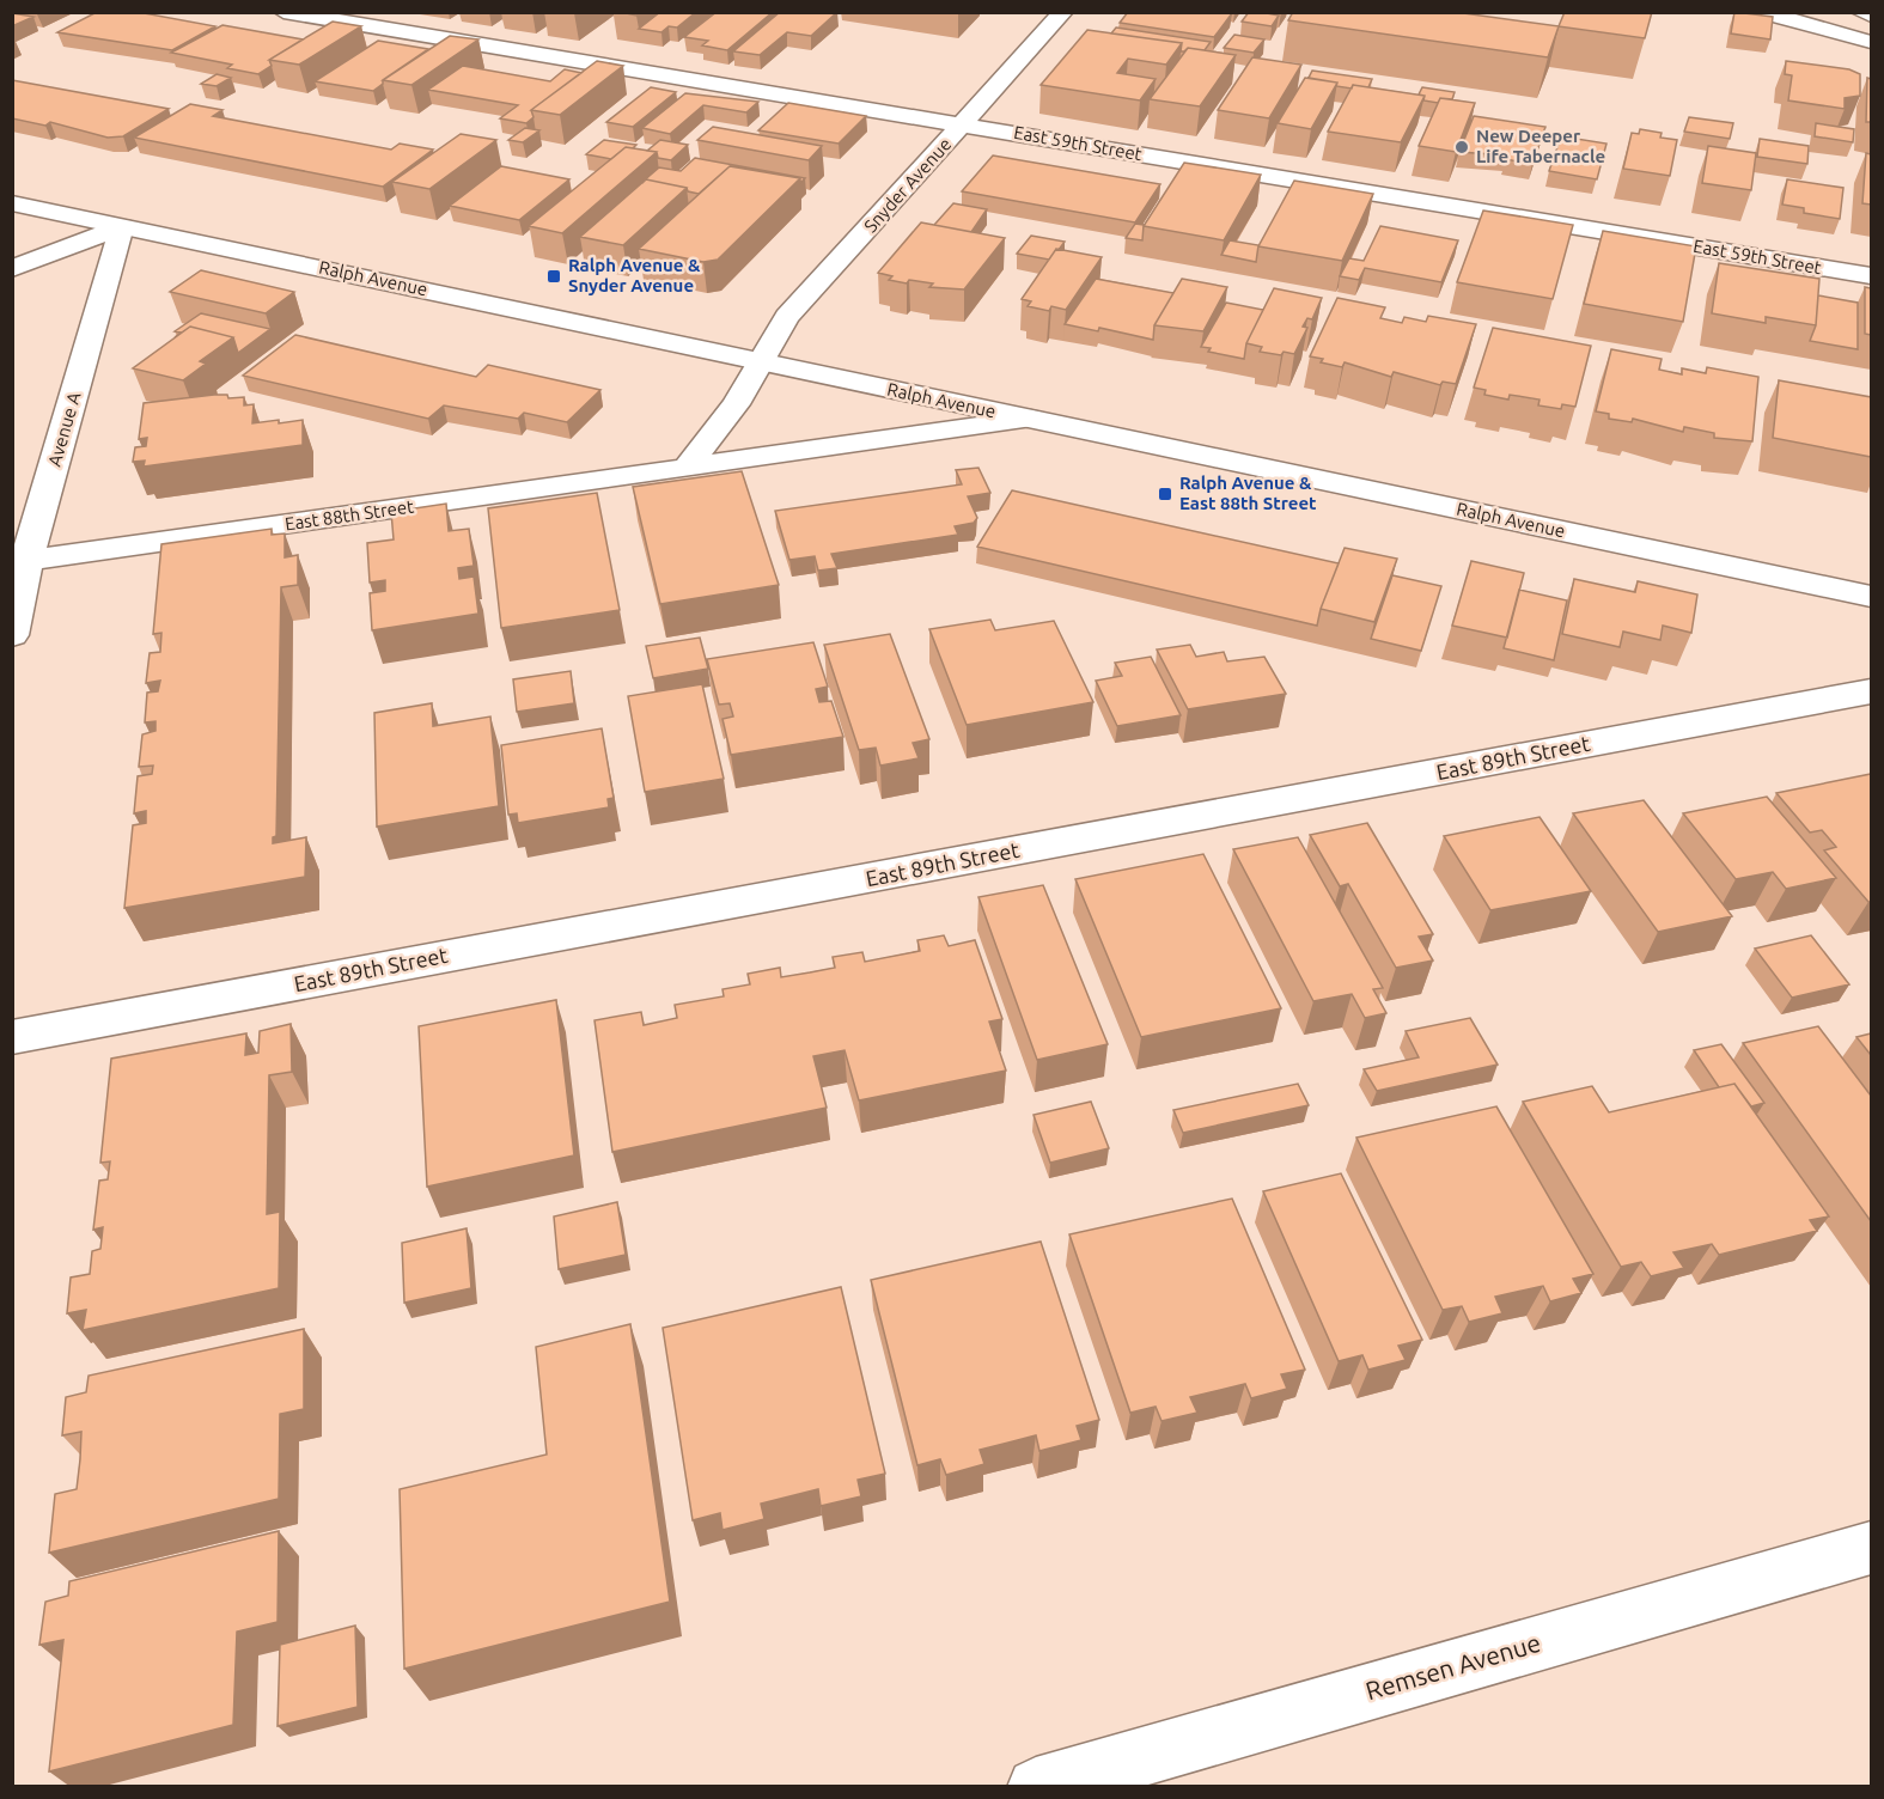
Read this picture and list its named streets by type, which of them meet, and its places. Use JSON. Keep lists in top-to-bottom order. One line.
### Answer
{"streets":{"street":["East 59th Street","Snyder Avenue","Ralph Avenue","Avenue A","East 88th Street","East 89th Street","Remsen Avenue"]},"crossings":[["East 59th Street","Snyder Avenue"],["Snyder Avenue","Ralph Avenue"],["Ralph Avenue","Avenue A"],["Ralph Avenue","East 88th Street"],["Avenue A","East 88th Street"]],"places":{"other":["New Deeper Life Tabernacle"],"transit":["Ralph Avenue & Snyder Avenue","Ralph Avenue & East 88th Street"]}}
